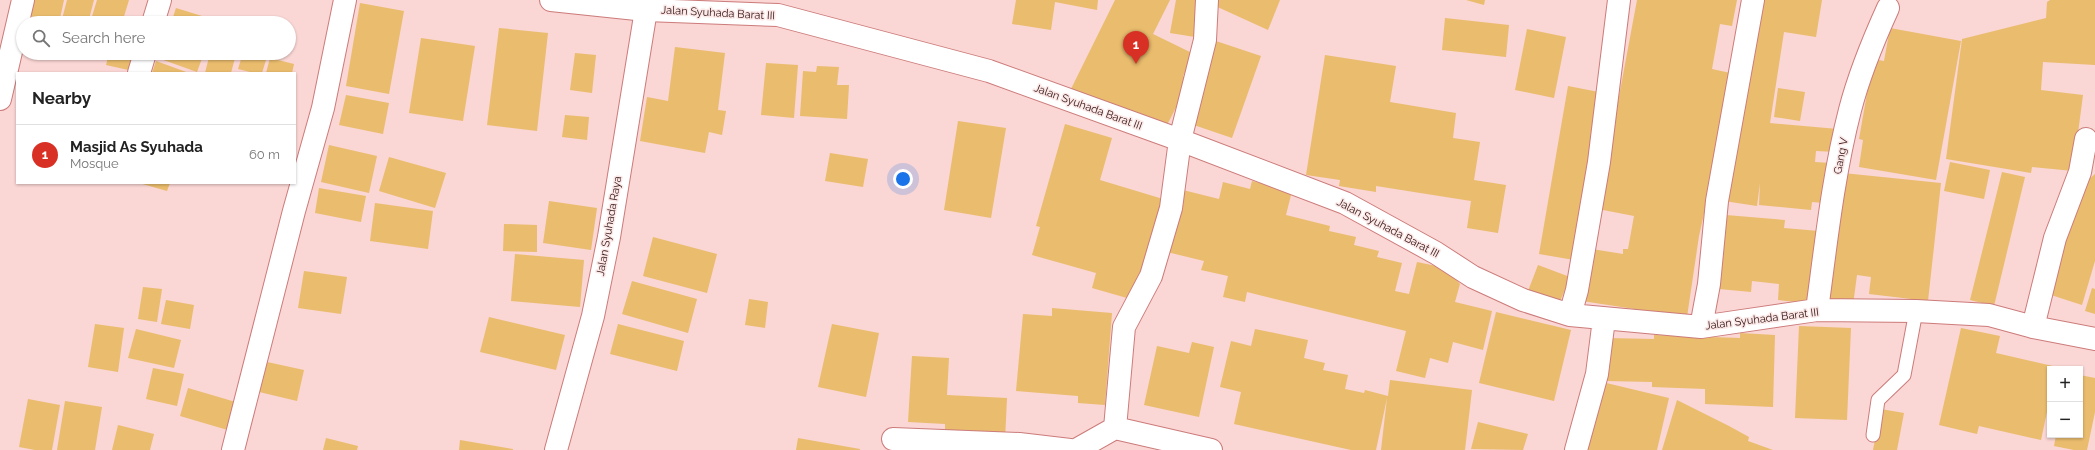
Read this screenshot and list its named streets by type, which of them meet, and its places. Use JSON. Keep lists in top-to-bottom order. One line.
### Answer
{"streets":{"street":["Jalan Syuhada Barat III","Gang V","Jalan Syuhada Raya"]},"crossings":[["Jalan Syuhada Barat III","Gang V"],["Jalan Syuhada Barat III","Jalan Syuhada Raya"]],"page":{"search":"Search here","pins":"1","heading":"Nearby","list":[{"mark":"1","name":"Masjid As Syuhada","note":"Mosque","value":"60 m"}],"map_buttons":["+","−"]}}
